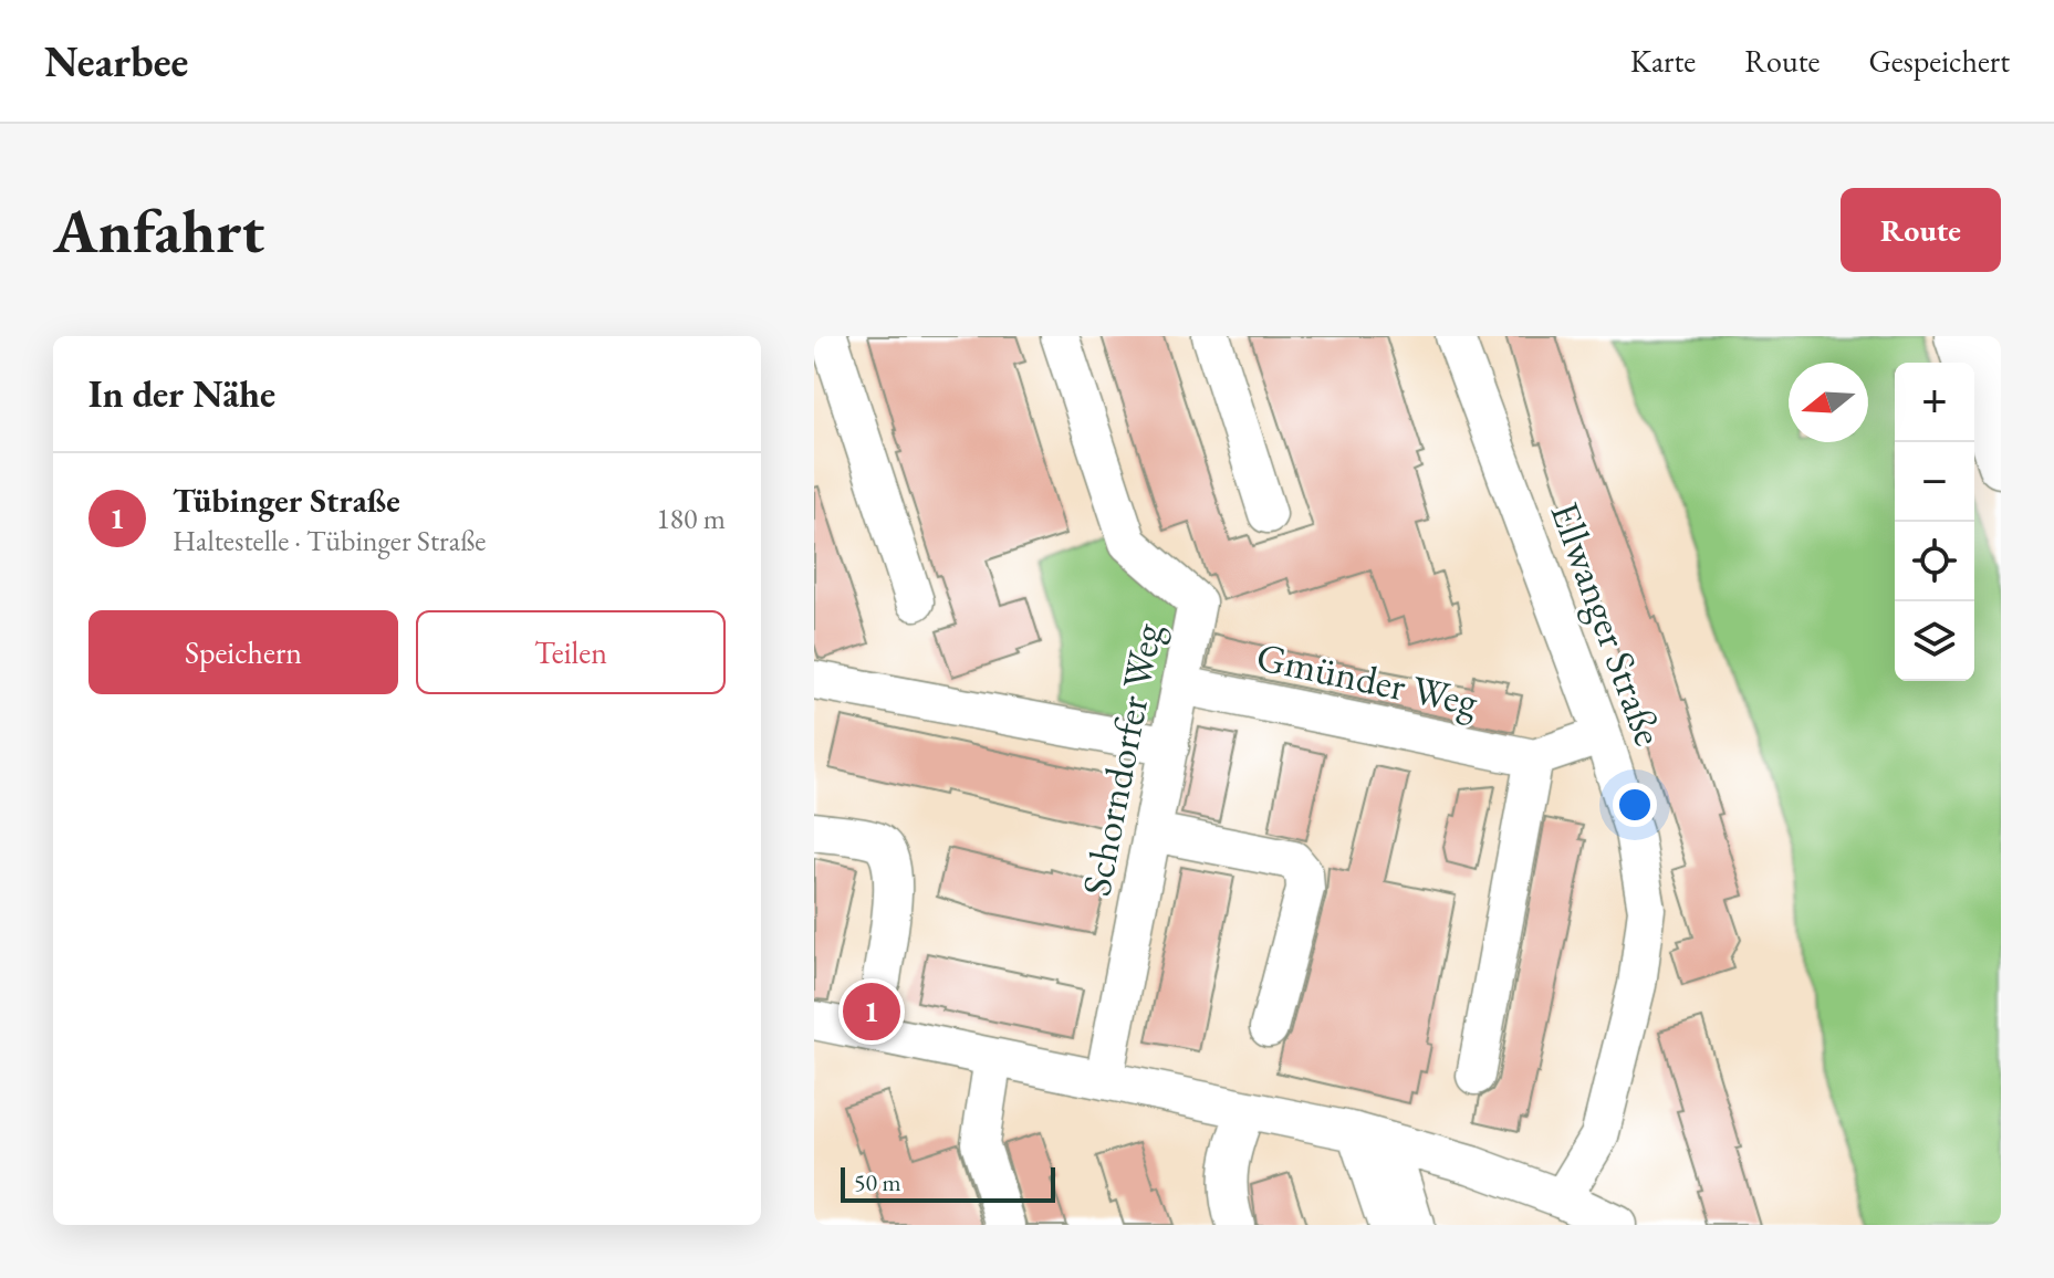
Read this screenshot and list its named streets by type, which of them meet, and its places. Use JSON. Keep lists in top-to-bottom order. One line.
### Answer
{"streets":{"street":["Ellwanger Straße","Gmünder Weg","Schorndorfer Weg"]},"crossings":[["Gmünder Weg","Schorndorfer Weg"]],"scale_bar":"50 m","north":"left","page":{"header":"Nearbee","nav":["Karte","Route","Gespeichert"],"buttons":["Route",["Speichern","Teilen"]],"title":"Anfahrt","heading":"In der Nähe","map_buttons":["+","−"],"list":[{"mark":"1","name":"Tübinger Straße","note":"Haltestelle · Tübinger Straße","value":"180 m"}],"pins":"1","scale":"50 m"}}
